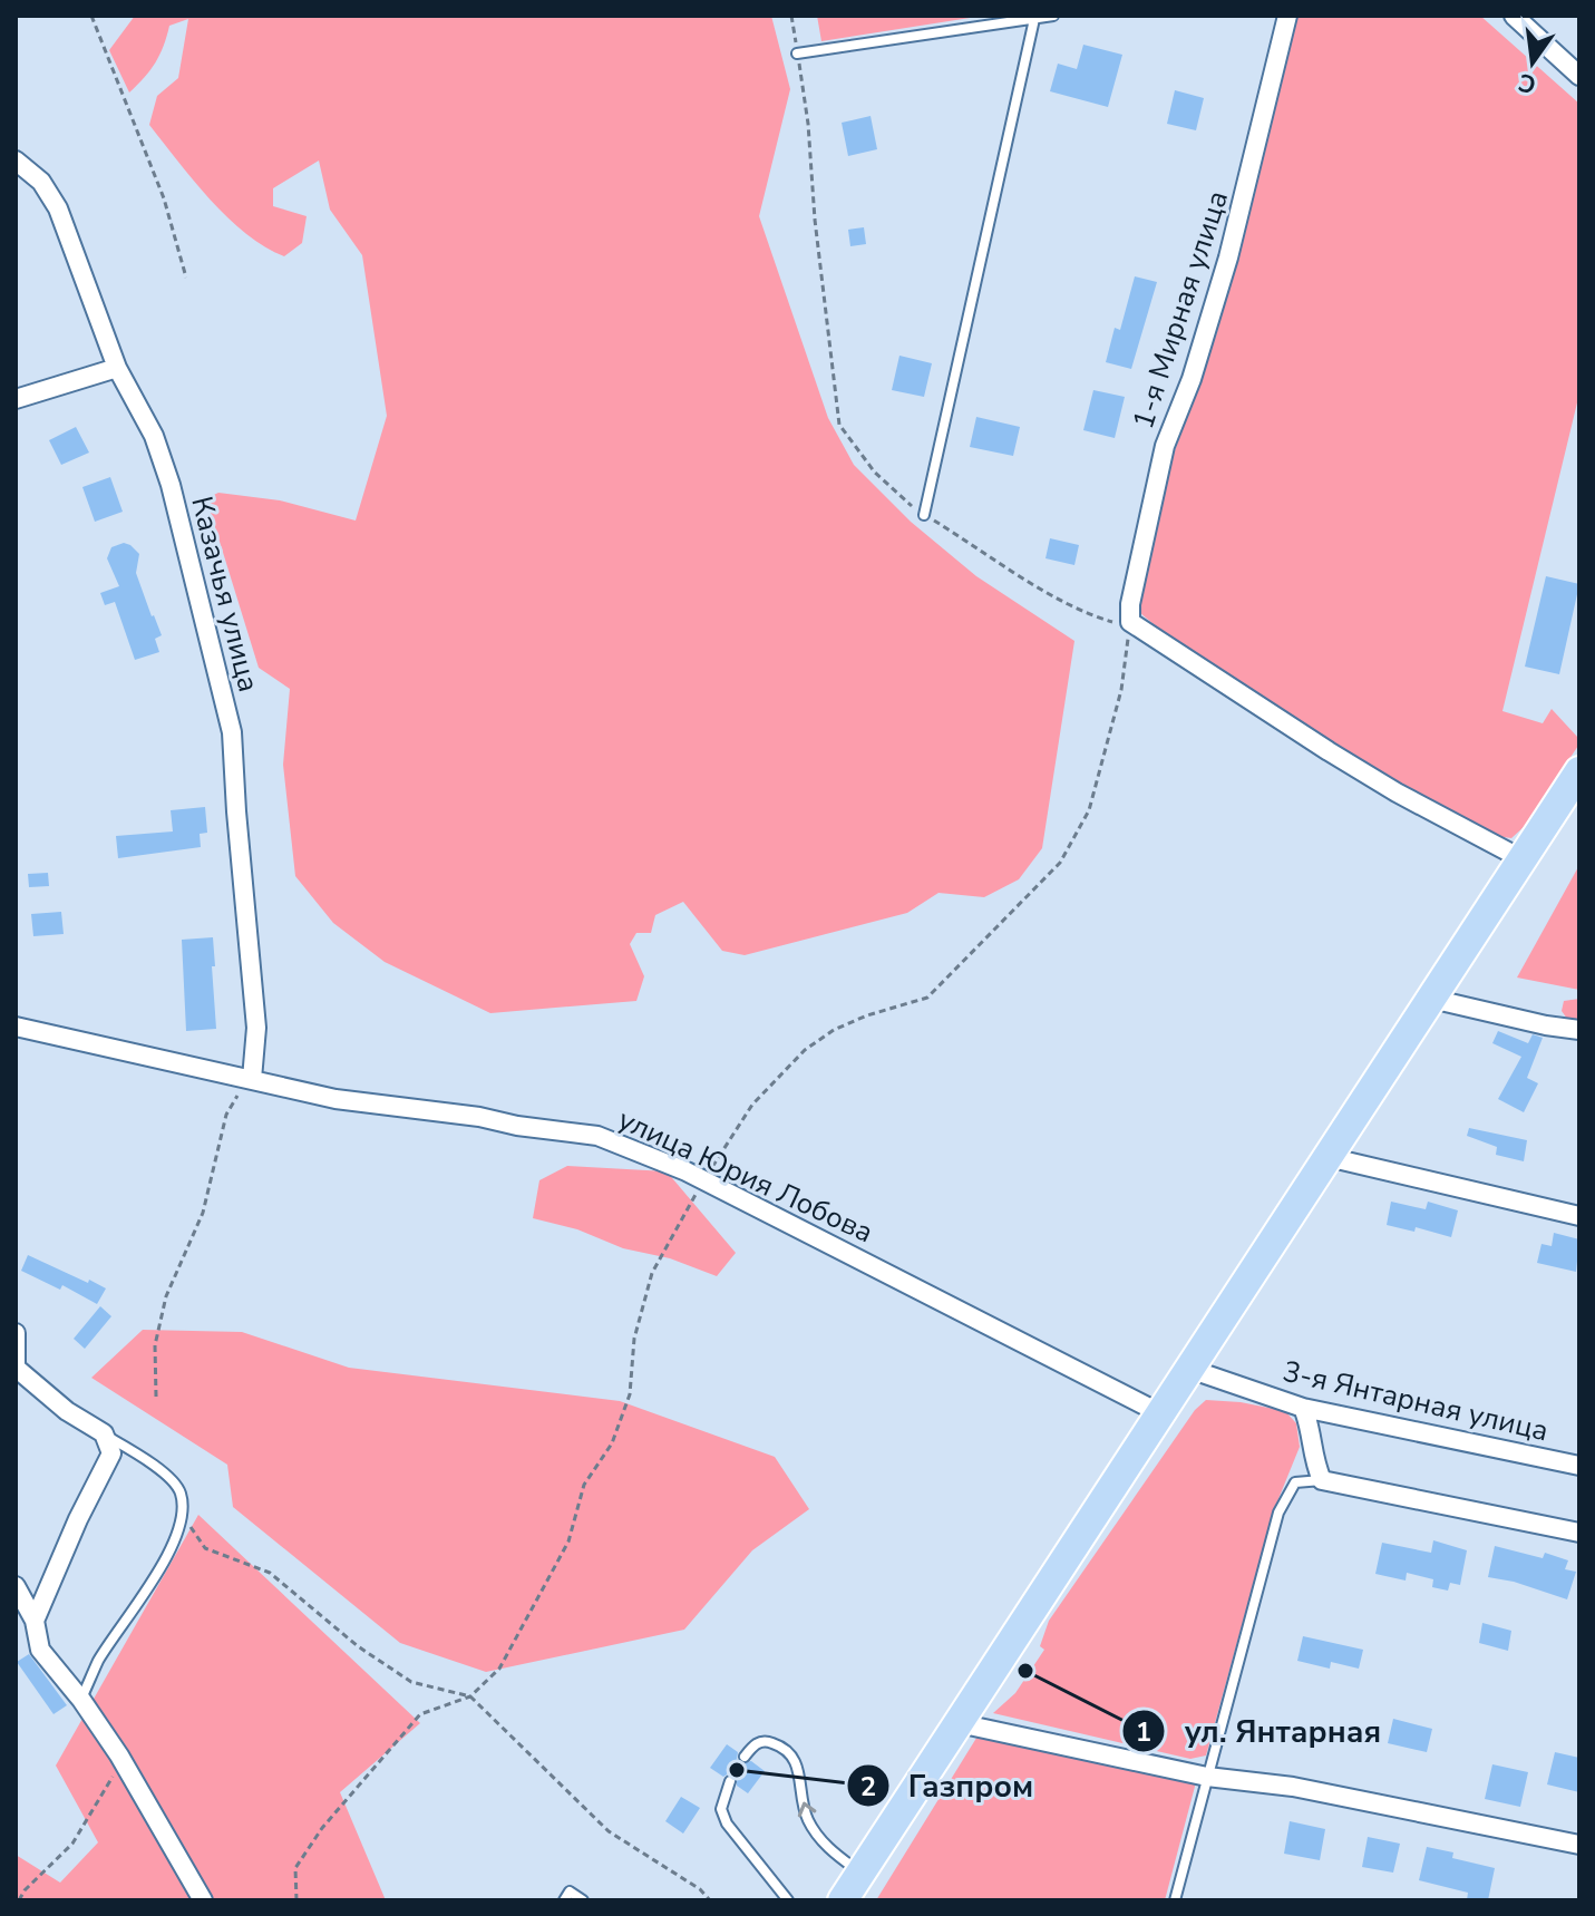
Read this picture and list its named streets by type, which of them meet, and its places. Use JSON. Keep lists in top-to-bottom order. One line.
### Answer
{"streets":{"street":["1-я Мирная улица","Казачья улица","улица Юрия Лобова","3-я Янтарная улица"]},"crossings":[["Казачья улица","улица Юрия Лобова"]],"places":["ул. Янтарная","Газпром"],"north":"bottom"}
